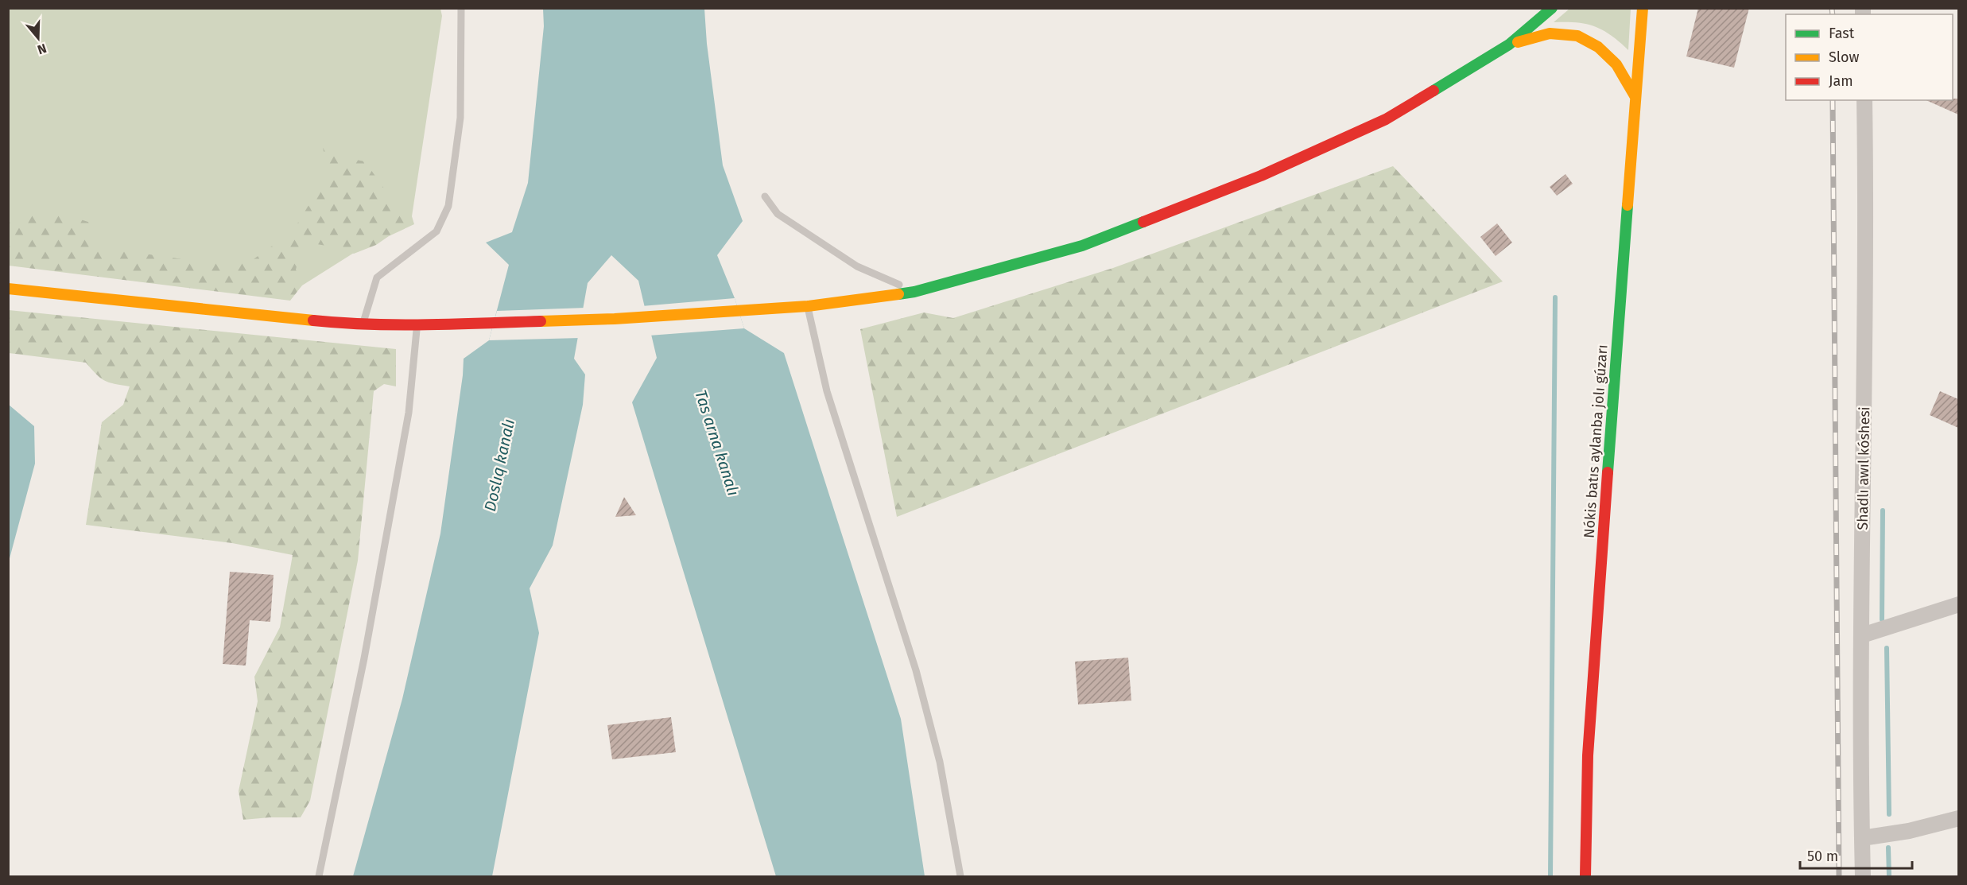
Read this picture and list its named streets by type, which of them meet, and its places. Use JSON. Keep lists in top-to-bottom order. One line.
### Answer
{"streets":{"main road":["Nókis batıs aylanba jolı gúzarı"],"street":["Shadlı awıl kóshesi"]},"water":["Tas arna kanalı","Doslıq kanalı"],"legend":["Fast","Slow","Jam"],"scale_bar":"50 m","north":"bottom"}
